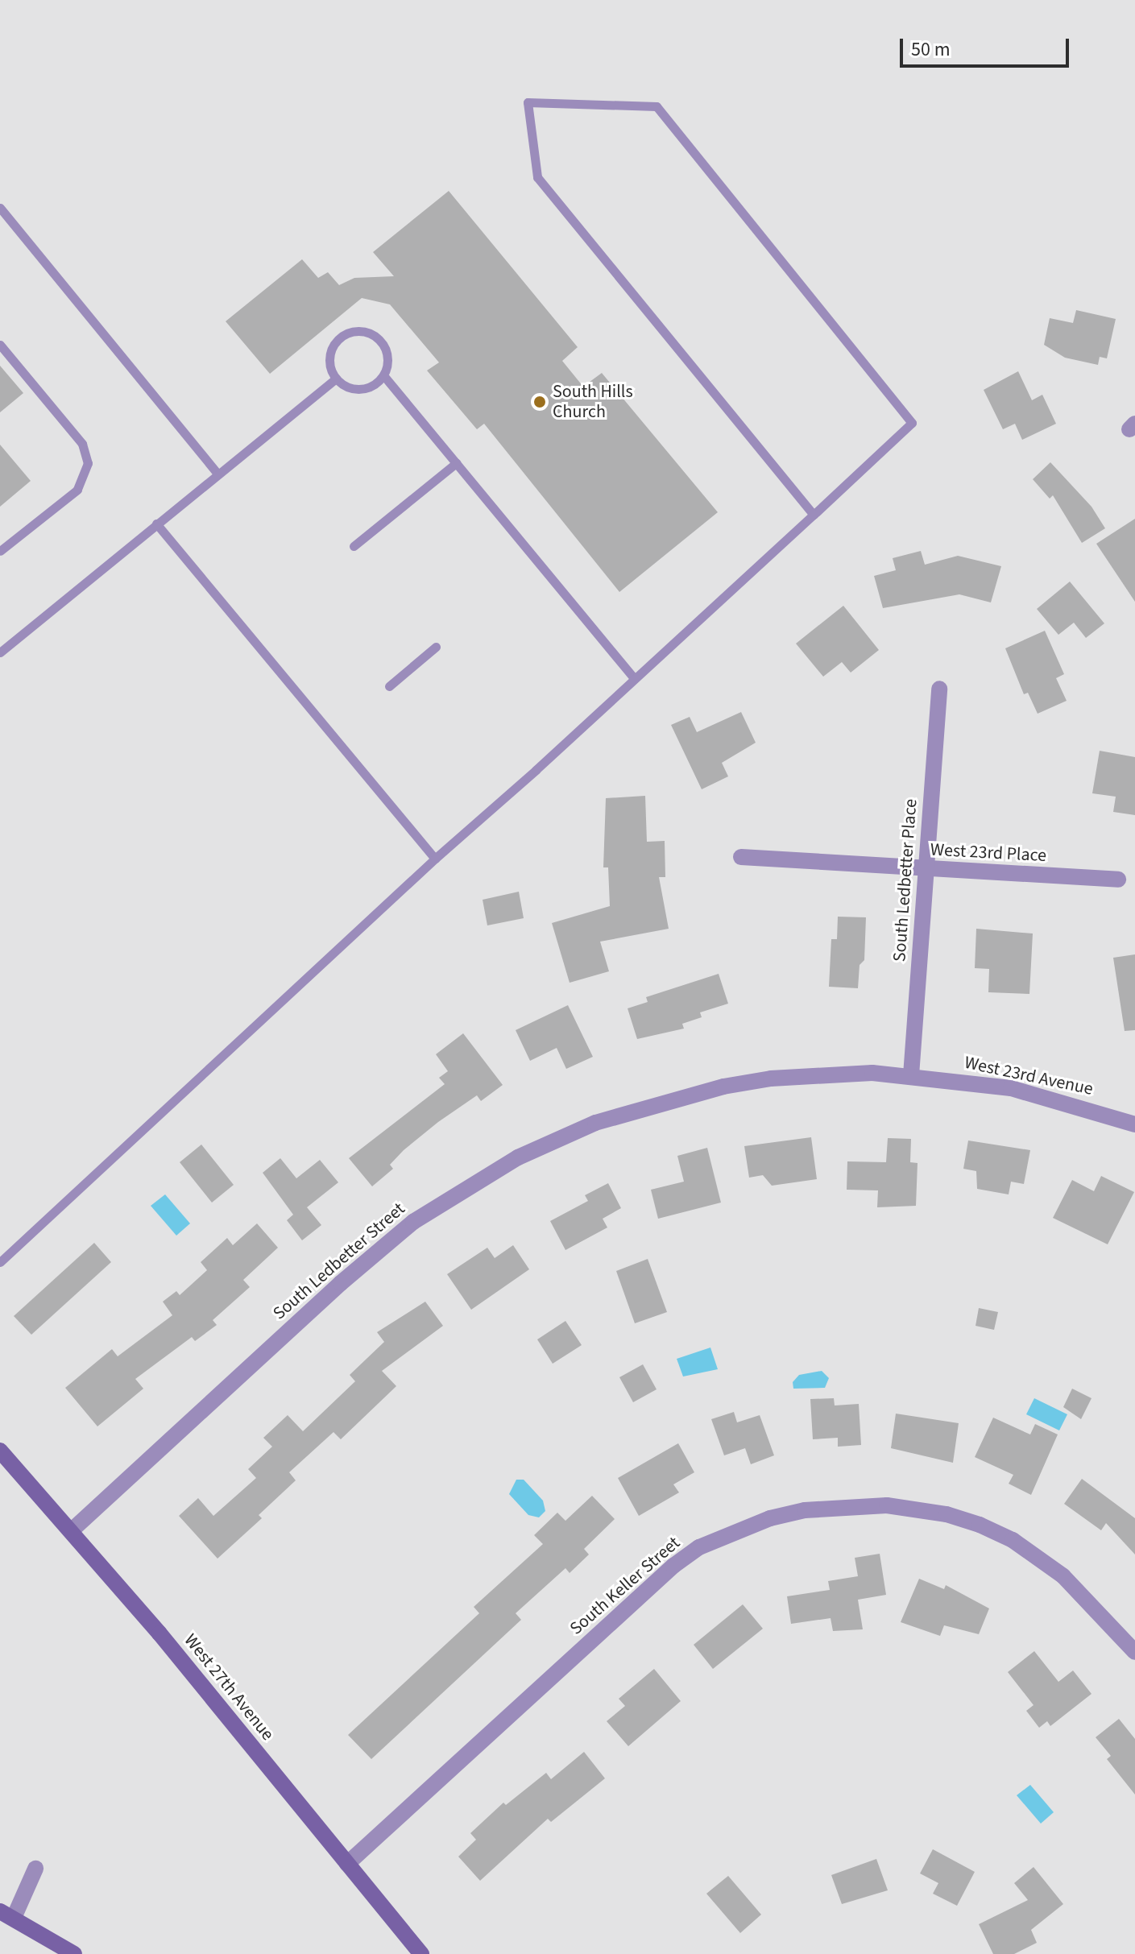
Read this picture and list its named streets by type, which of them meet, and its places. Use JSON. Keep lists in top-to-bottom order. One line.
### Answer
{"streets":{"main road":["West 27th Avenue"],"street":["West 23rd Place","South Ledbetter Place","West 23rd Avenue","South Ledbetter Street","South Keller Street"]},"crossings":[["West 23rd Place","South Ledbetter Place"],["South Ledbetter Place","West 23rd Avenue"],["South Ledbetter Place","South Ledbetter Street"],["West 23rd Avenue","South Ledbetter Street"],["South Ledbetter Street","West 27th Avenue"],["South Keller Street","West 27th Avenue"]],"places":["South Hills Church"],"scale_bar":"50 m"}
